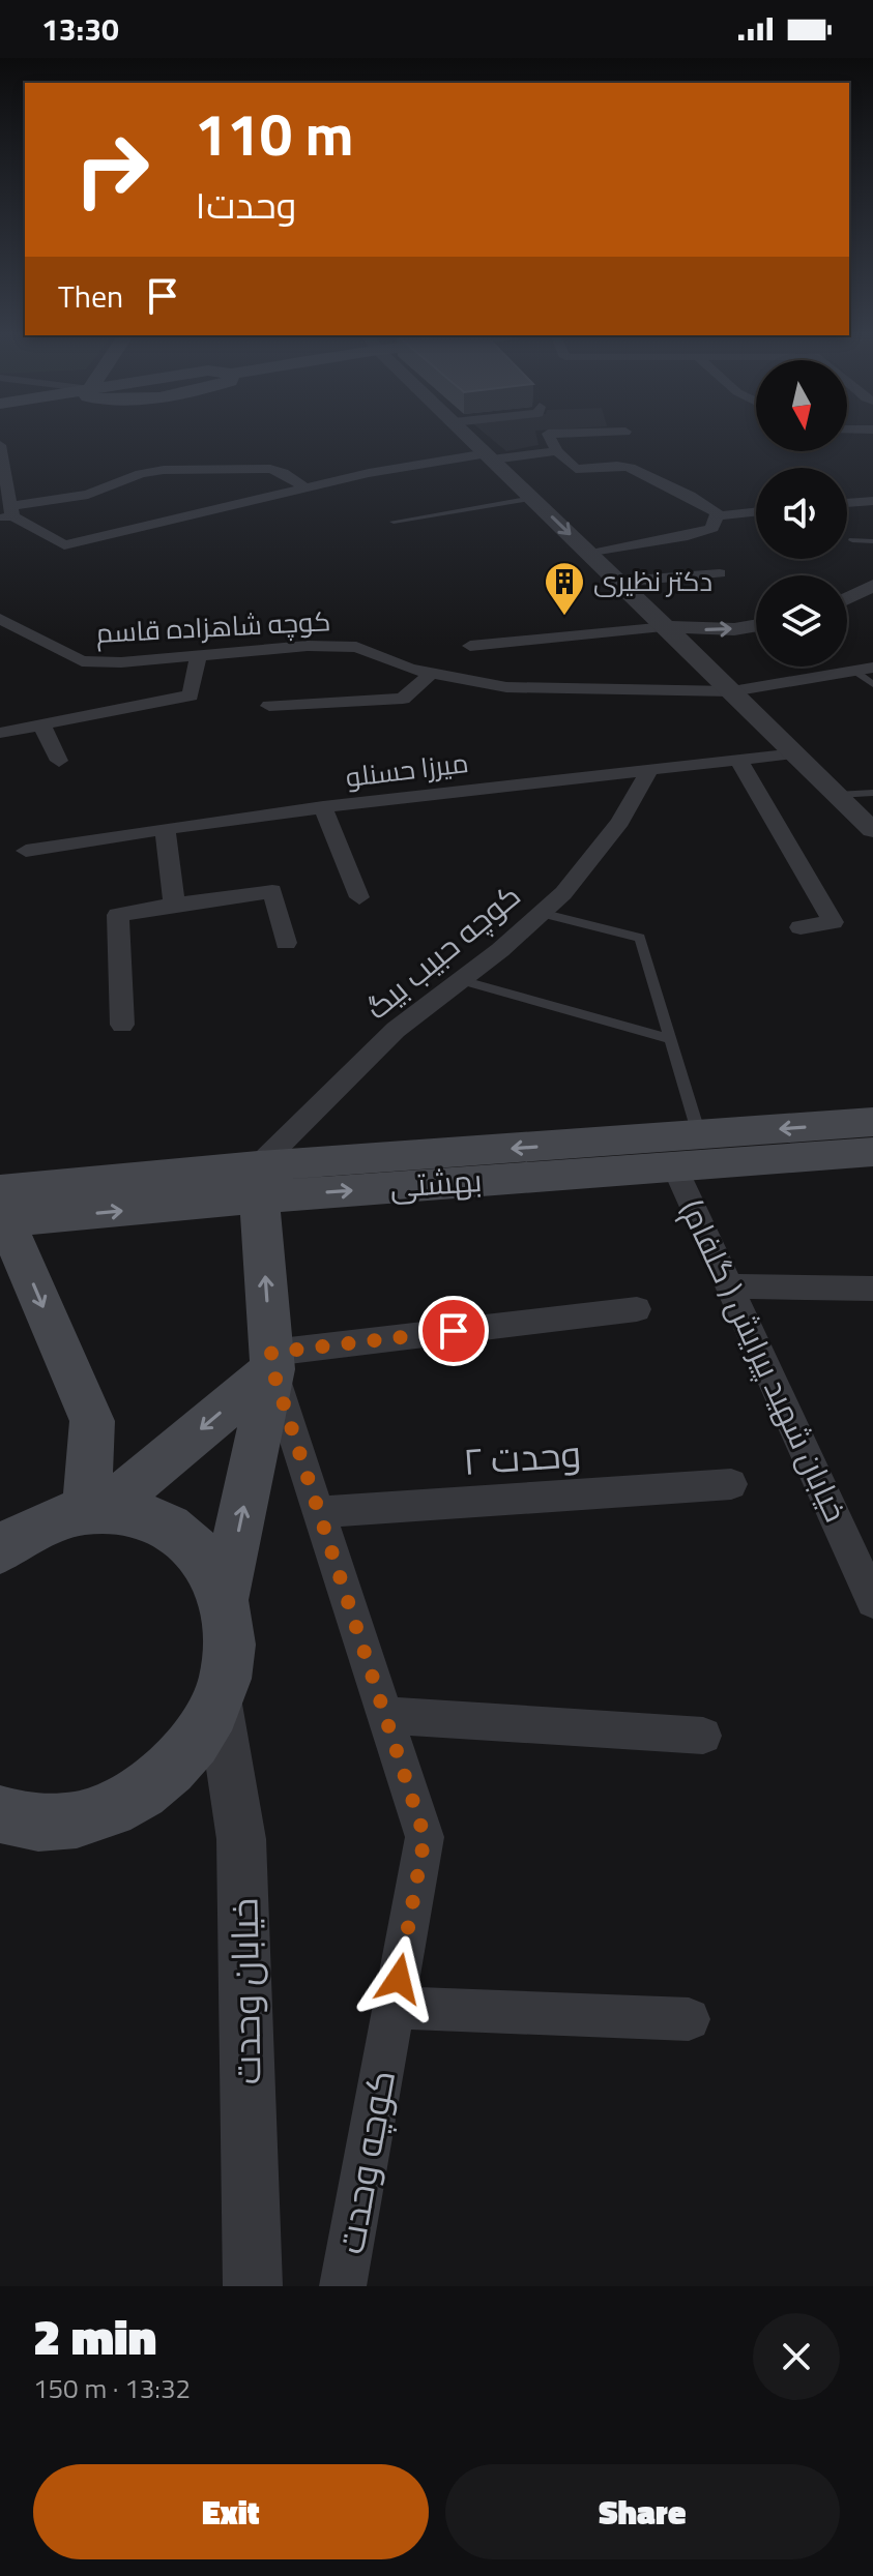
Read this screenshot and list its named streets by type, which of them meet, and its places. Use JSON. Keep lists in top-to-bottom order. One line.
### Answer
{"streets":{"main road":["بهشتی"],"street":["کوچه شاهزاده قاسم","میرزا حسنلو","کوچه حبیب بیگ","خیابان شهید پیرایش ( گلفام)","وحدت ۲","خیابان وحدت","کوچه وحدت"]},"crossings":[["میرزا حسنلو","کوچه حبیب بیگ"],["کوچه حبیب بیگ","بهشتی"],["بهشتی","خیابان شهید پیرایش ( گلفام)"],["وحدت ۲","کوچه وحدت"]],"places":{"building":["دکتر نظیری"]},"north":"bottom","page":{"status":"13:30","turn":["110 m","وحدت۱"],"then":"Then","heading":["2 min","150 m · 13:32"],"buttons":["Exit","Share"]}}
